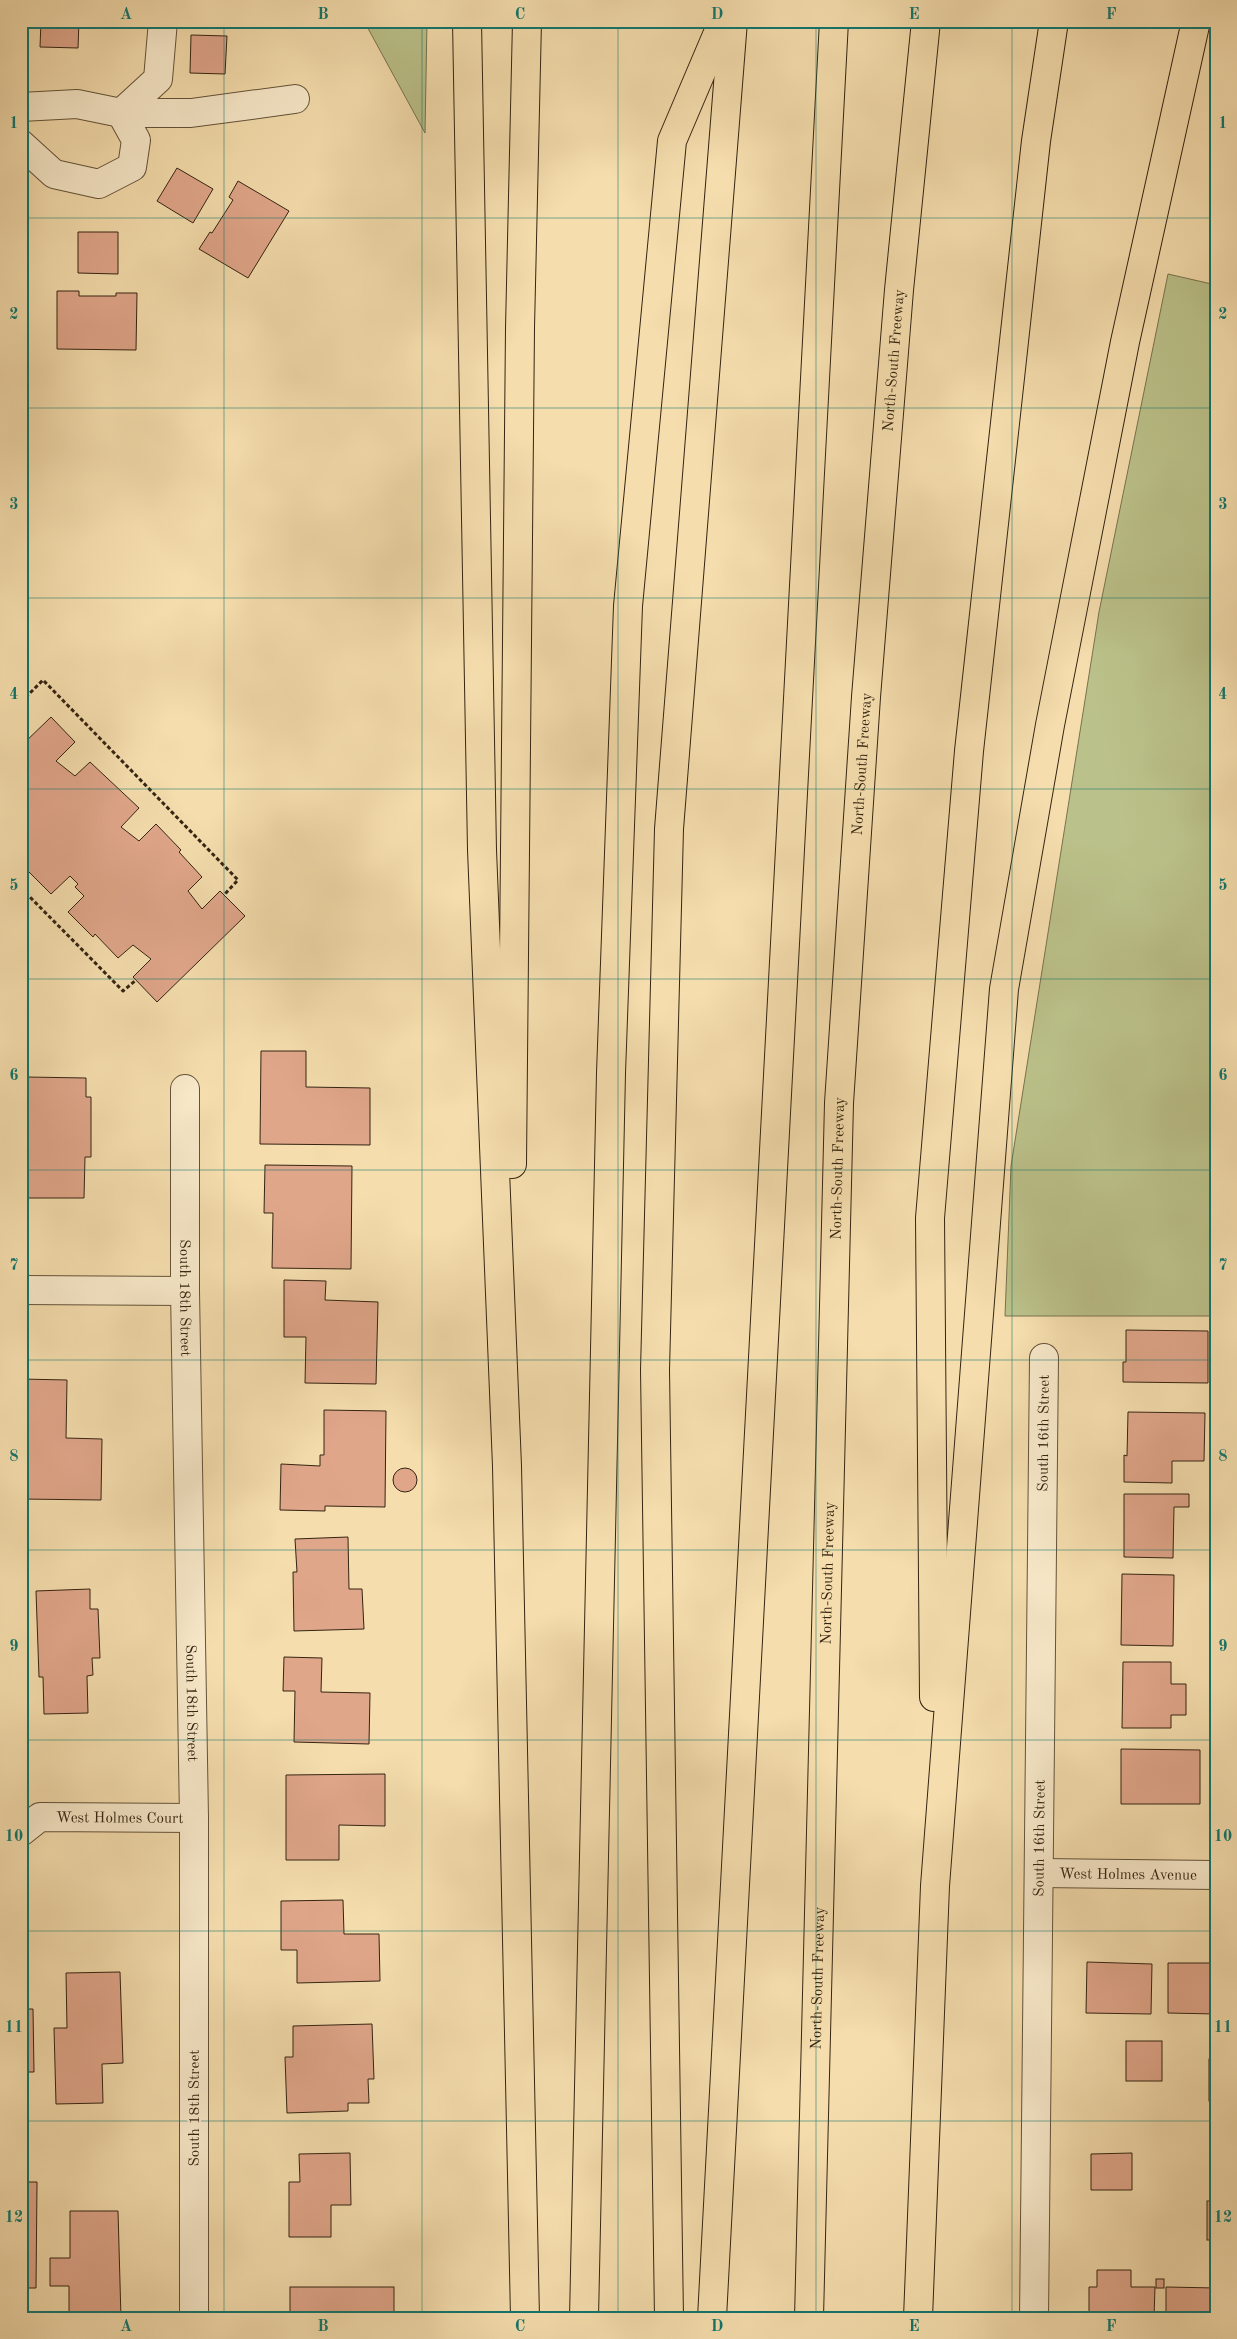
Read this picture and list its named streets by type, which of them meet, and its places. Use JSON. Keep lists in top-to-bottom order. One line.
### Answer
{"streets":{"highway":["North-South Freeway"],"street":["South 18th Street","South 16th Street","West Holmes Court","West Holmes Avenue"]},"crossings":[["South 18th Street","West Holmes Court"],["South 16th Street","West Holmes Avenue"]],"grid":{"columns":["A","B","C","D","E","F"],"rows":["1","2","3","4","5","6","7","8","9","10","11","12"]}}
